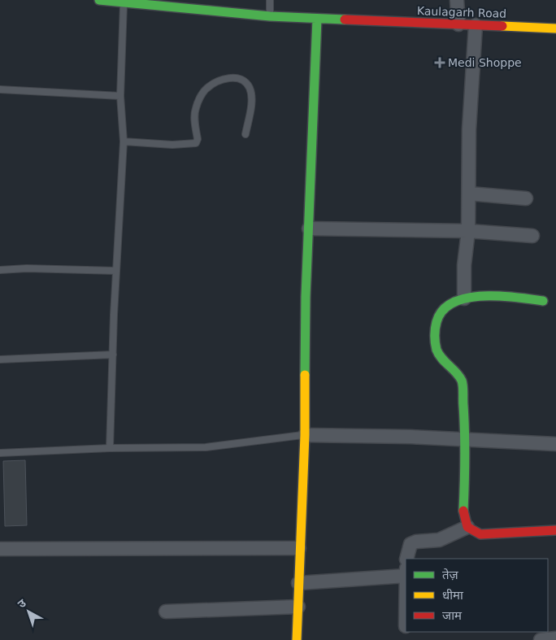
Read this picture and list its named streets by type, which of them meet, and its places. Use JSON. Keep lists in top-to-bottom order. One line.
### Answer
{"streets":{"street":["Kaulagarh Road"]},"places":{"health":["Medi Shoppe"]},"legend":["तेज़","धीमा","जाम"],"north":"top left"}
